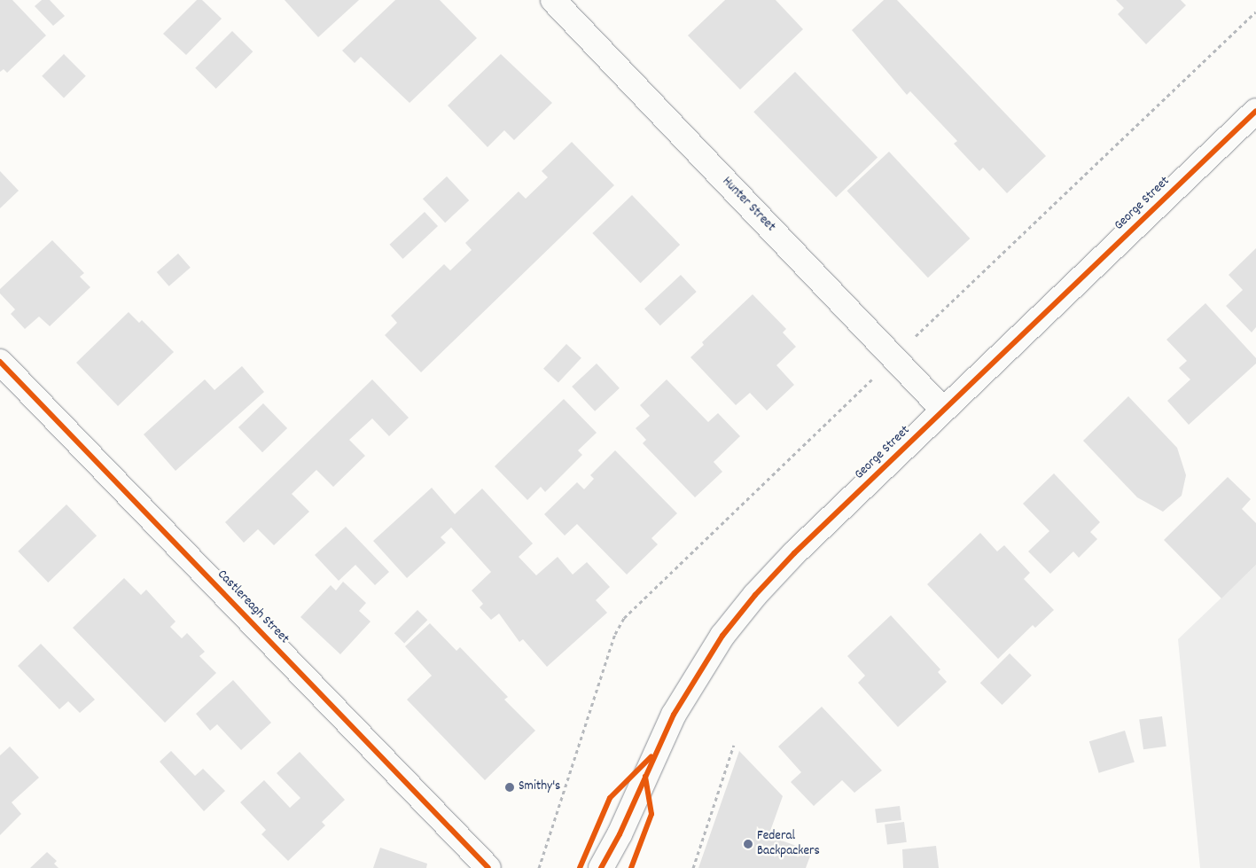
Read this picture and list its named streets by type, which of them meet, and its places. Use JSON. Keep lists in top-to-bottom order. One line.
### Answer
{"streets":{"street":["George Street","Hunter Street","Castlereagh Street"]},"crossings":[["George Street","Hunter Street"]],"places":["Smithy's","Federal Backpackers"]}
